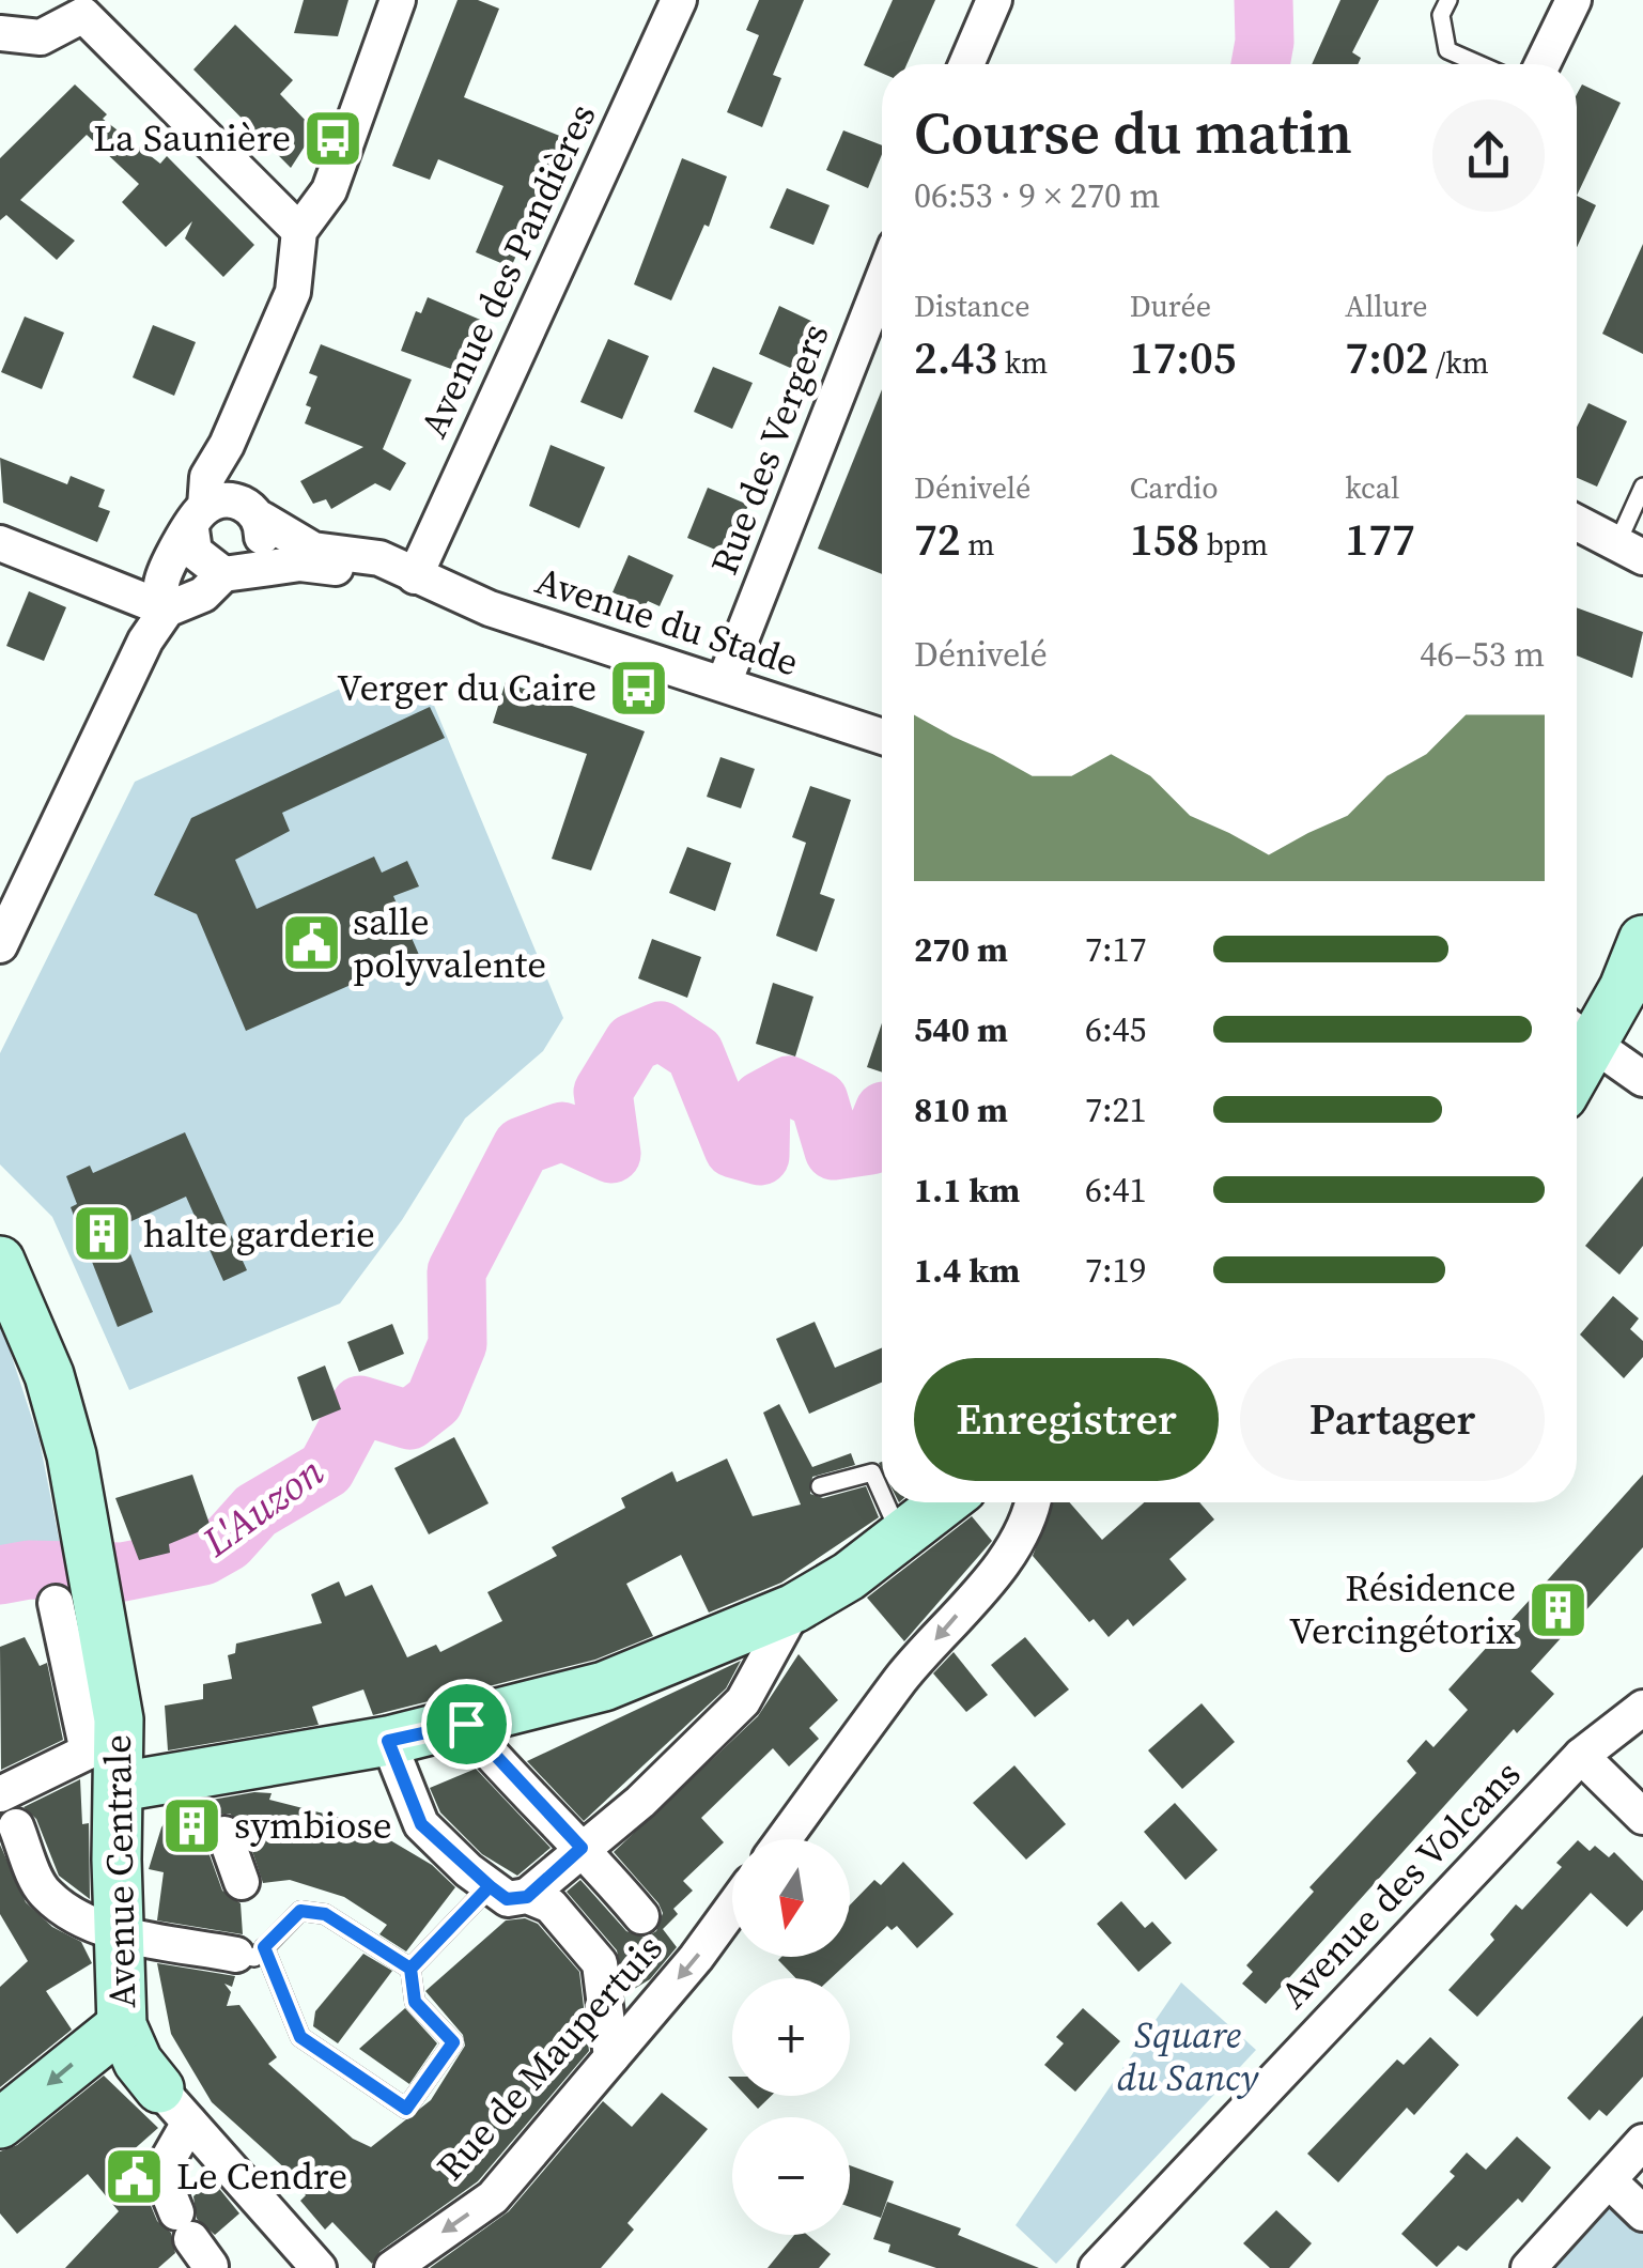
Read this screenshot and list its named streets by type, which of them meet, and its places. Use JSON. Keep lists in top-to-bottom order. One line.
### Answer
{"streets":{"main road":["Avenue Centrale"],"street":["Avenue des Pandières","Rue des Vergers","Avenue du Stade","Avenue des Volcans","Rue de Maupertuis"]},"crossings":[["Avenue des Pandières","Avenue du Stade"],["Rue des Vergers","Avenue du Stade"]],"one_way":["Rue de Maupertuis"],"water":["L'Auzon"],"parks":["Square du Sancy"],"places":{"bus stop":["La Saunière","Verger du Caire"],"public building":["salle polyvalente","Le Cendre"],"building":["halte garderie","Résidence Vercingétorix","symbiose"]},"north":"bottom","page":{"heading":["Course du matin","06:53 · 9 × 270 m"],"stats":[["Distance","2.43 km"],["Durée","17:05"],["Allure","7:02 /km"],["Dénivelé","72 m"],["Cardio","158 bpm"],["kcal","177"]],"chart":["Dénivelé","46–53 m"],"list":[{"name":"270 m","note":"7:17"},{"name":"540 m","note":"6:45"},{"name":"810 m","note":"7:21"},{"name":"1.1 km","note":"6:41"},{"name":"1.4 km","note":"7:19"}],"buttons":["Enregistrer","Partager"],"map_buttons":["+","−"]}}
